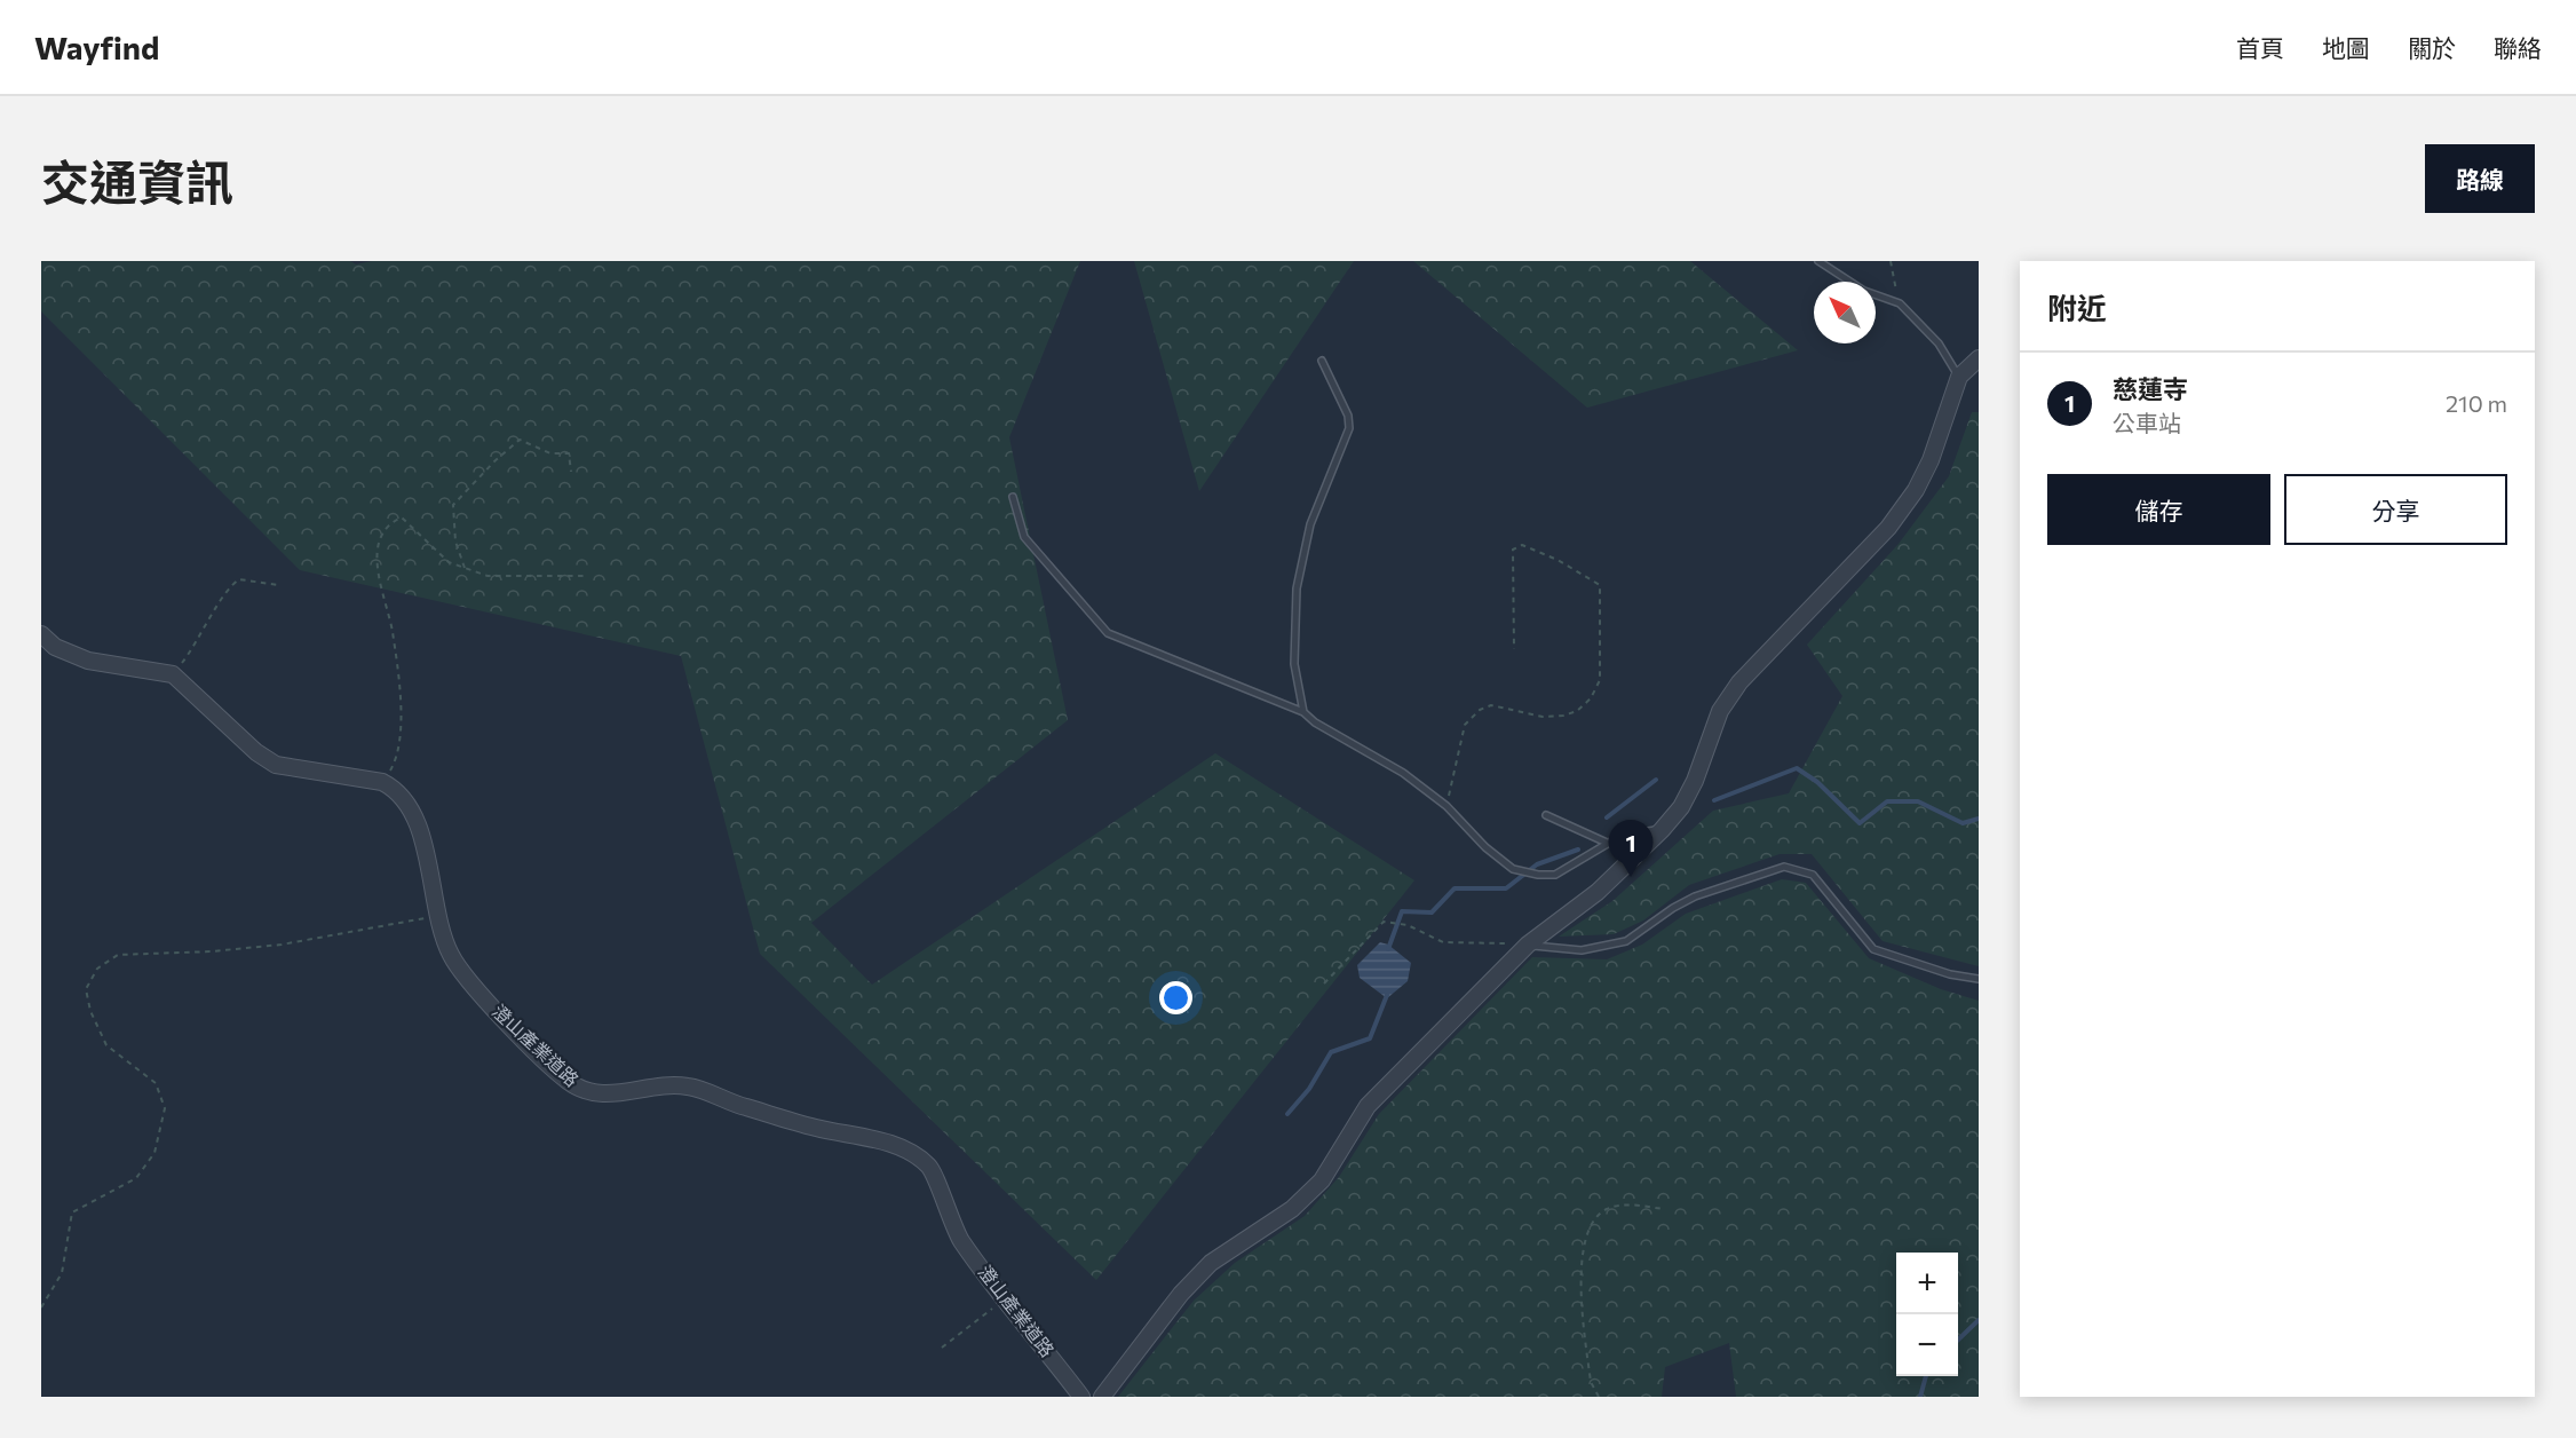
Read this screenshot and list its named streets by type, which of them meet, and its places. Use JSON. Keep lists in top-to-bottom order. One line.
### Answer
{"streets":{"street":["澄山產業道路"]},"north":"top left","page":{"header":"Wayfind","nav":["首頁","地圖","關於","聯絡"],"title":"交通資訊","buttons":["路線",["儲存","分享"]],"heading":"附近","list":[{"mark":"1","name":"慈蓮寺","note":"公車站","value":"210 m"}],"pins":"1","map_buttons":["+","−"]}}
